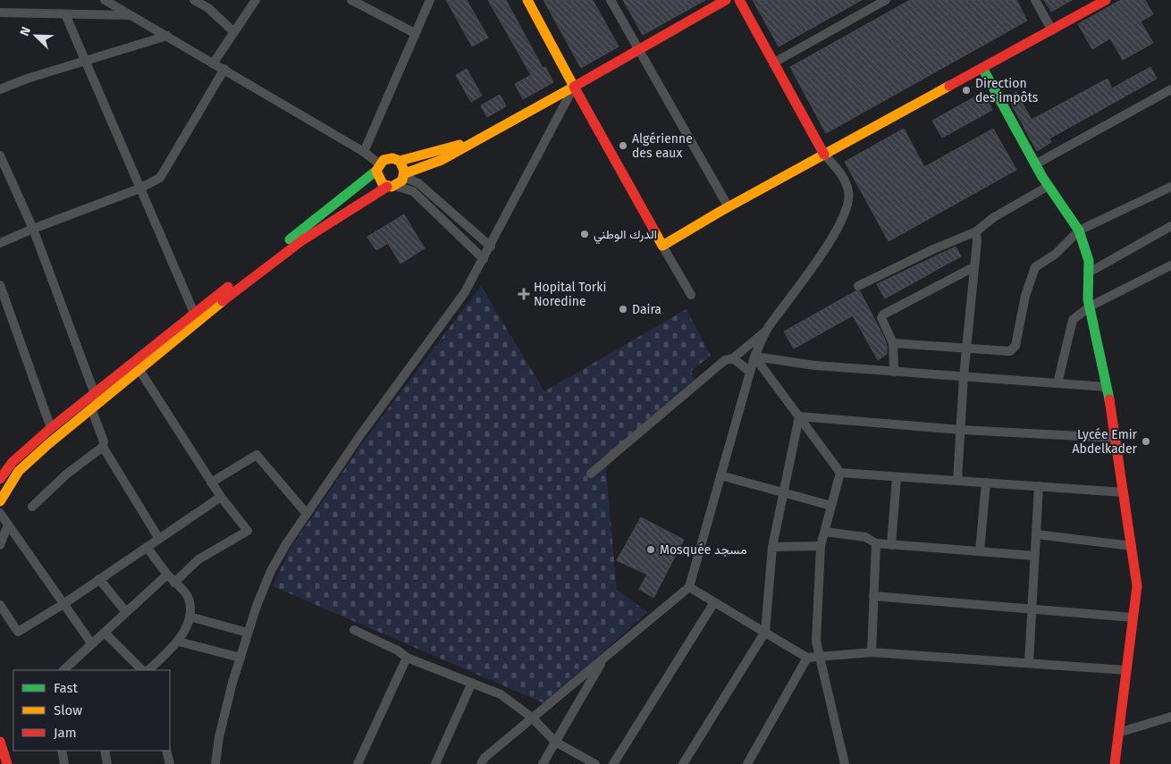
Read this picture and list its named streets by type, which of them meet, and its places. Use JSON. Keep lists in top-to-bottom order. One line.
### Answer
{"places":{"other":["Direction des impôts","Algérienne des eaux","الدرك الوطني","Daira","Lycée Emir Abdelkader","Mosquée مسجد"],"health":["Hopital Torki Noredine"]},"legend":["Fast","Slow","Jam"],"north":"top left"}
